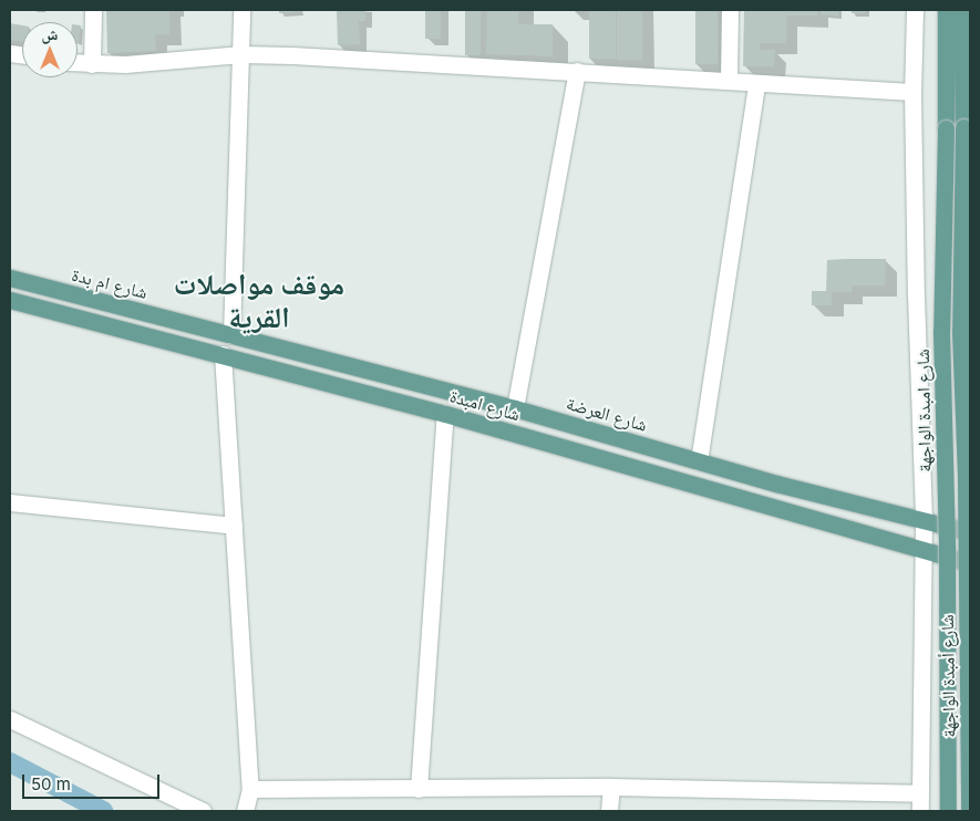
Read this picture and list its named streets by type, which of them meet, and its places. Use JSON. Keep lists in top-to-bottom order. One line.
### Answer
{"streets":{"main road":["شارع ام بدة","شارع امبدة","شارع امبدة الواجهة","شارع العرضة","شارع أمبدة الواجهة"]},"crossings":[["شارع ام بدة","شارع العرضة"],["شارع العرضة","شارع أمبدة الواجهة"]],"districts":["موقف مواصلات القرية"],"scale_bar":"50 m","north":"top"}
